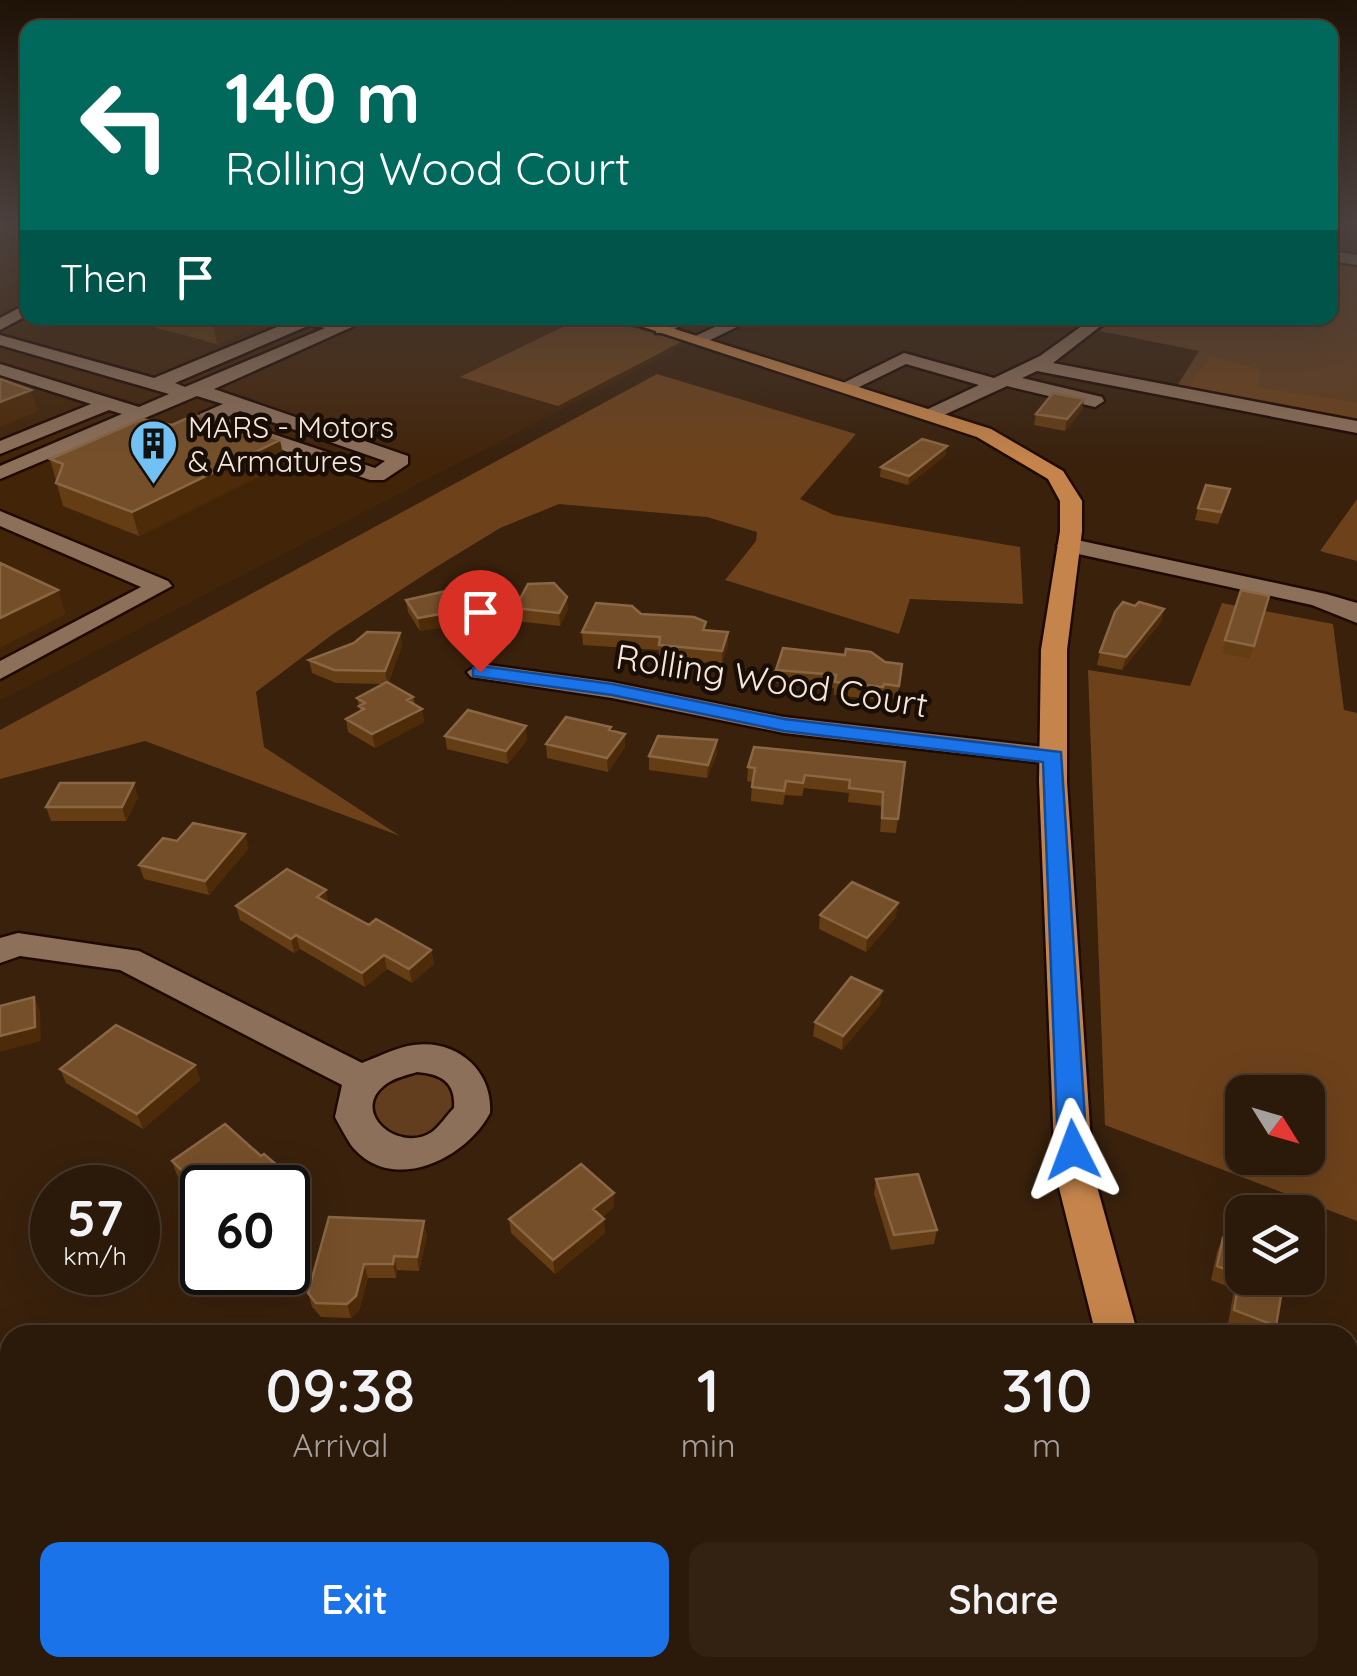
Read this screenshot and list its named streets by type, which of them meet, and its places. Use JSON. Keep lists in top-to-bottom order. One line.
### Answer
{"streets":{"street":["Rolling Wood Court"]},"places":{"building":["MARS - Motors & Armatures"]},"north":"bottom right","page":{"turn":["140 m","Rolling Wood Court"],"then":"Then","speed":"57 km/h","limit":"60","eta":["09:38","Arrival","1","min","310","m"],"buttons":["Exit","Share"]}}
